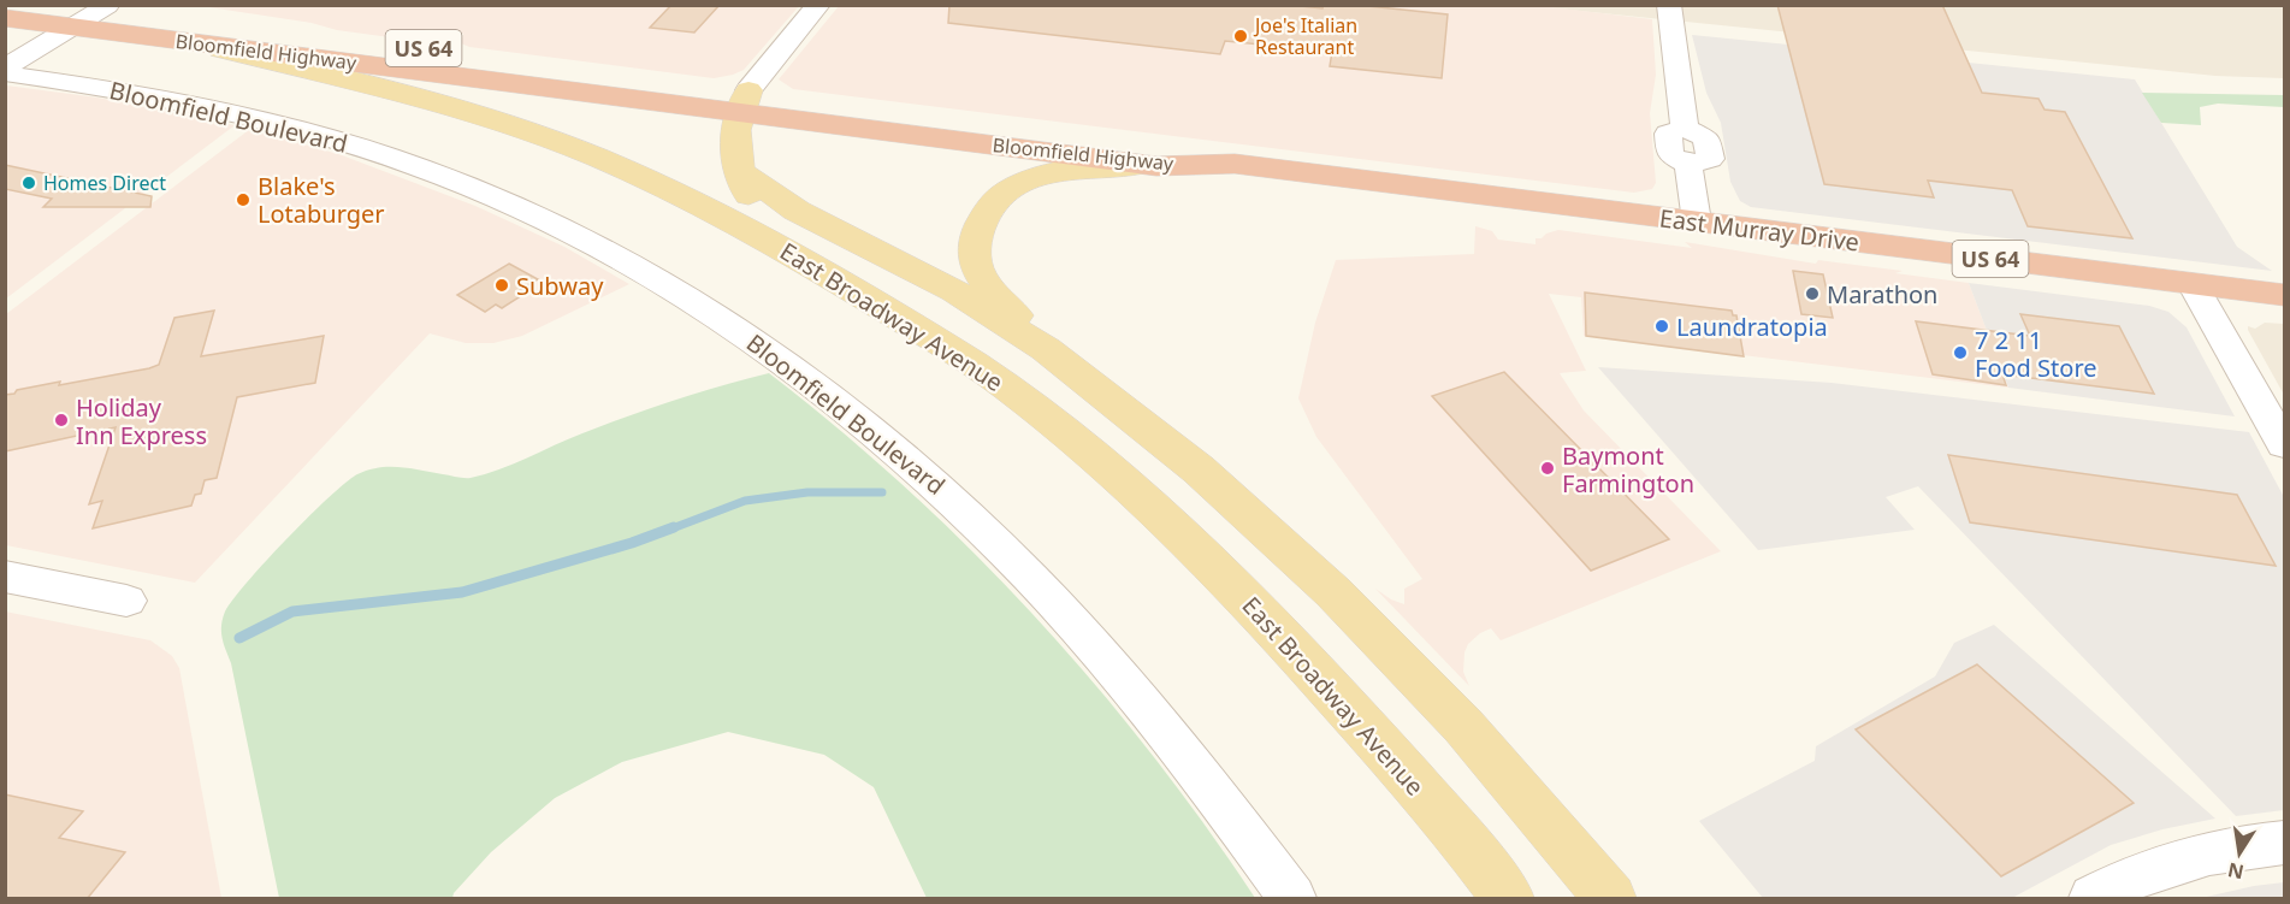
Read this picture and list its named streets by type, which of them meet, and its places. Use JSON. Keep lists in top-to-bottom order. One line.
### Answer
{"streets":{"highway":["US 64","Bloomfield Highway","East Murray Drive"],"main road":["East Broadway Avenue"],"street":["Bloomfield Boulevard"]},"crossings":[["Bloomfield Highway","East Murray Drive"],["Bloomfield Highway","East Broadway Avenue"]],"places":["Joe's Italian Restaurant","Homes Direct","Blake's Lotaburger","Subway","Marathon","Laundratopia","7 2 11 Food Store","Holiday Inn Express","Baymont Farmington"],"north":"bottom"}
